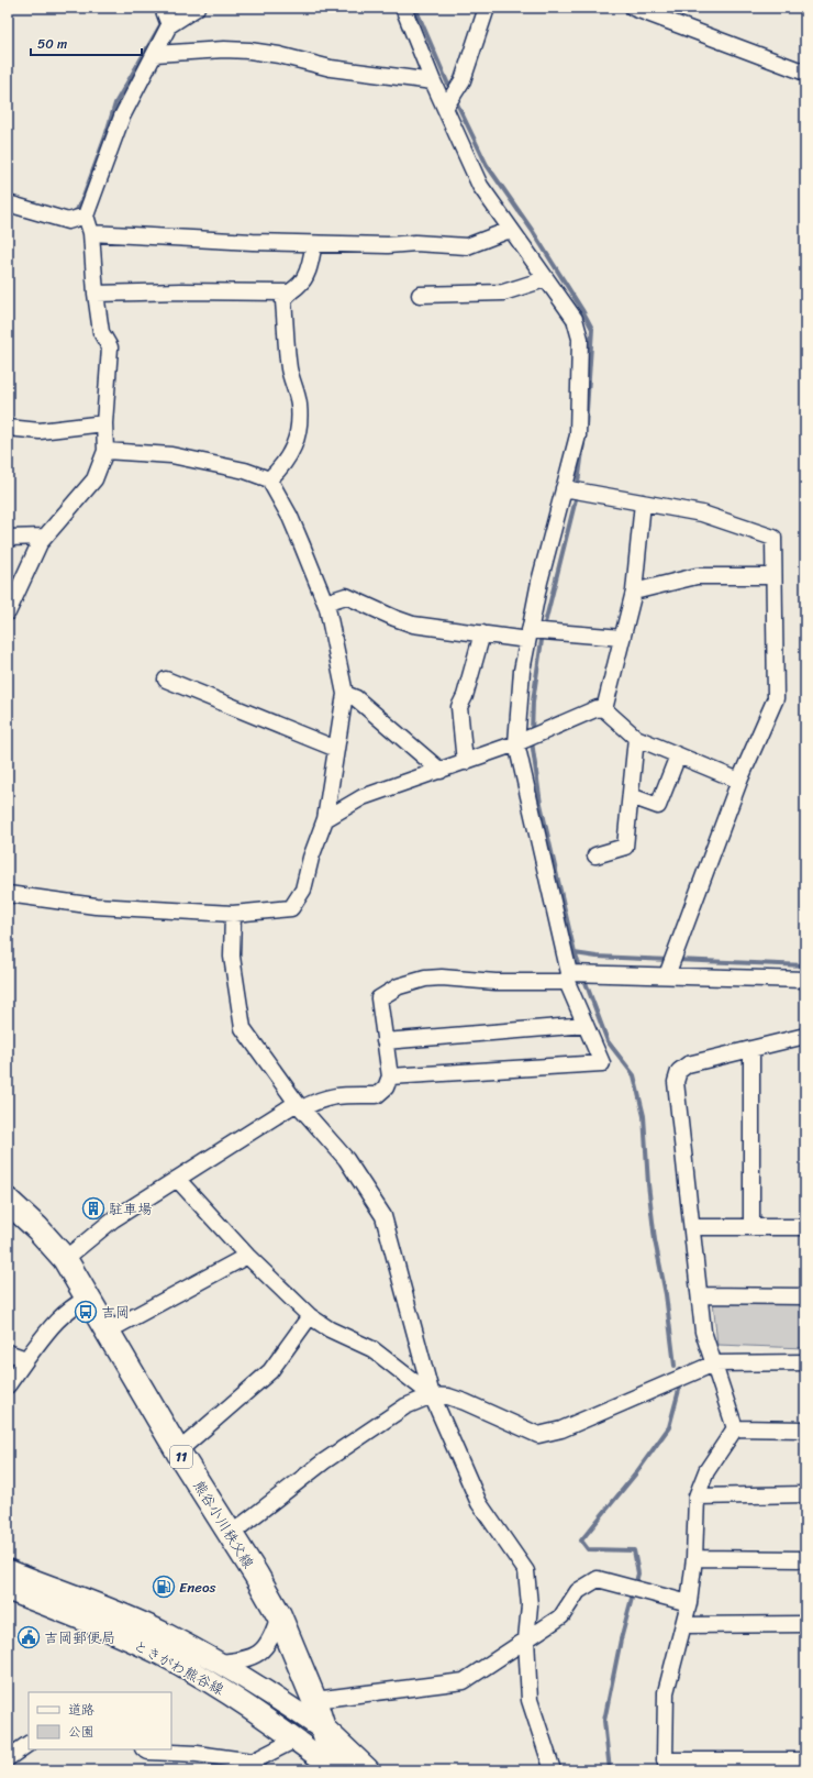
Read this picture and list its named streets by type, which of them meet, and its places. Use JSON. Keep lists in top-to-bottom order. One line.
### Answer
{"streets":{"main road":["11","熊谷小川秩父線","ときがわ熊谷線"]},"crossings":[["熊谷小川秩父線","ときがわ熊谷線"]],"places":{"building":["駐車場"],"bus stop":["吉岡"],"fuel station":["Eneos"],"public building":["吉岡郵便局"]},"legend":["道路","公園"],"scale_bar":"50 m"}
